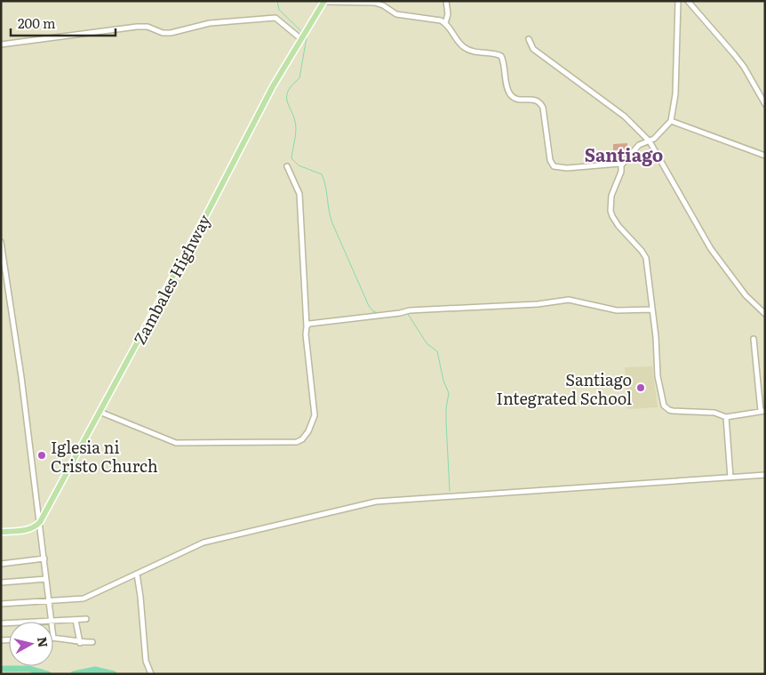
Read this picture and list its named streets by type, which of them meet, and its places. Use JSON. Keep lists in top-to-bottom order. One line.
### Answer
{"streets":{"main road":["Zambales Highway"]},"districts":["Santiago"],"places":["Santiago Integrated School","Iglesia ni Cristo Church"],"scale_bar":"200 m","north":"right"}
